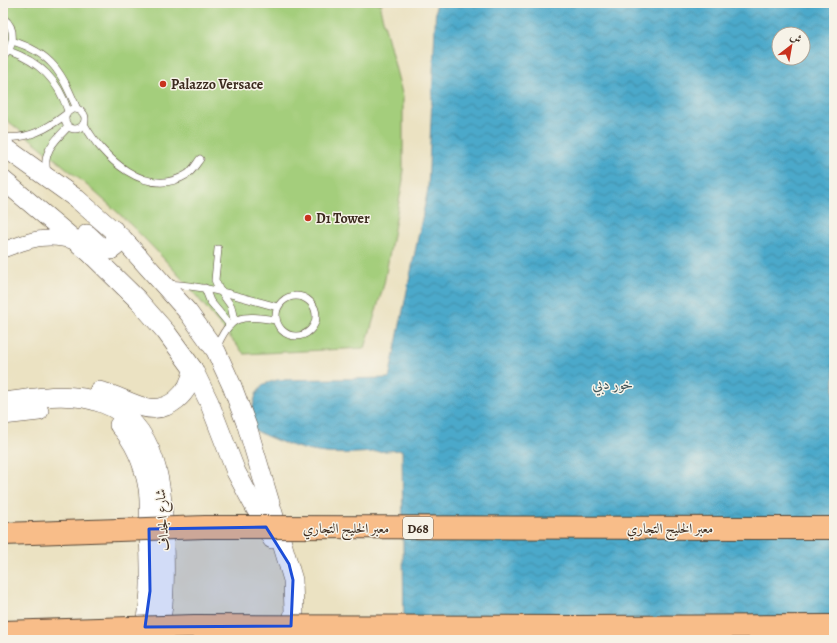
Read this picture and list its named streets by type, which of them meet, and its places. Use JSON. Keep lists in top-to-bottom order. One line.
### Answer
{"streets":{"highway":["معبر الخليج التجاري","D68"],"street":["شارع الجداف"]},"water":["خور دبي"],"places":["Palazzo Versace","D1 Tower"],"north":"top right"}
